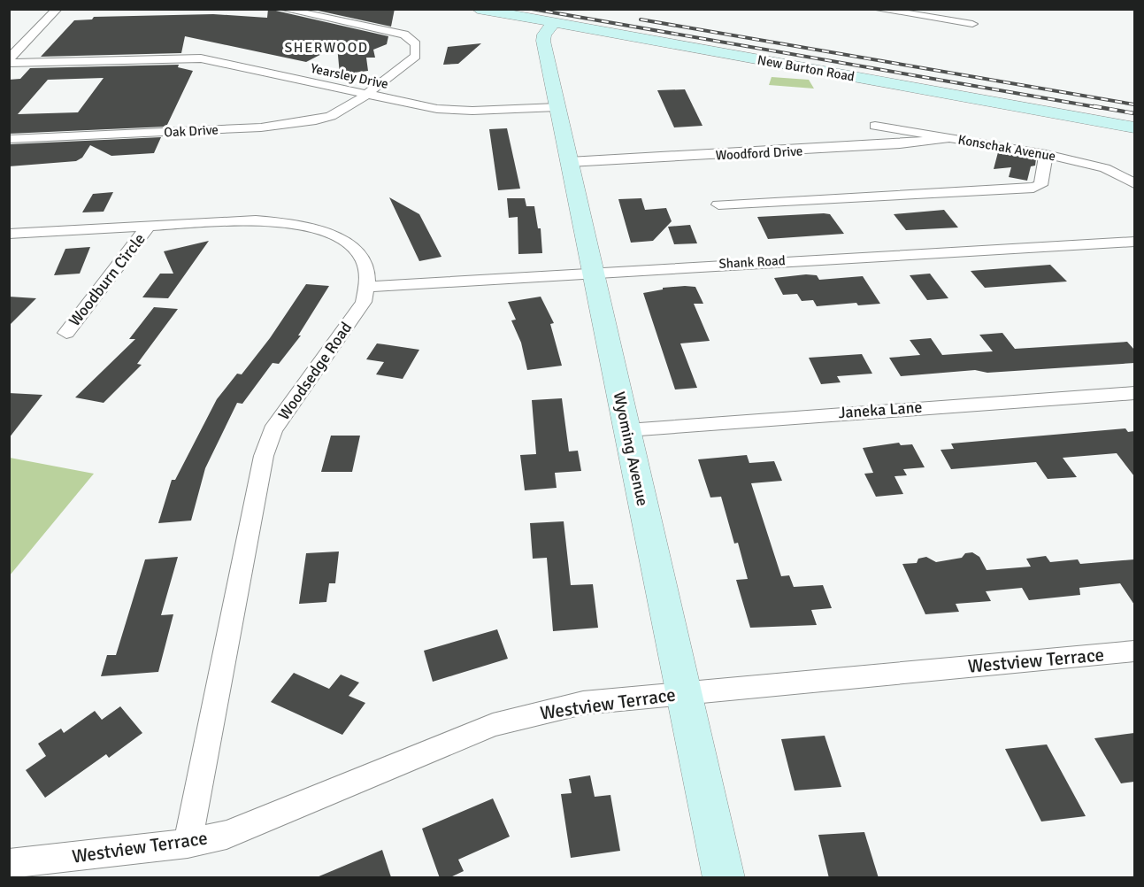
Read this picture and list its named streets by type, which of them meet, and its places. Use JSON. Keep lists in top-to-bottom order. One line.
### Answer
{"streets":{"street":["New Burton Road","Yearsley Drive","Oak Drive","Konschak Avenue","Woodford Drive","Shank Road","Woodburn Circle","Woodsedge Road","Janeka Lane","Wyoming Avenue","Westview Terrace"]},"crossings":[["New Burton Road","Wyoming Avenue"],["Yearsley Drive","Oak Drive"],["Yearsley Drive","Wyoming Avenue"],["Konschak Avenue","Woodford Drive"],["Woodford Drive","Wyoming Avenue"],["Shank Road","Woodsedge Road"],["Shank Road","Wyoming Avenue"],["Woodsedge Road","Westview Terrace"],["Janeka Lane","Wyoming Avenue"],["Wyoming Avenue","Westview Terrace"]],"districts":["SHERWOOD"]}
